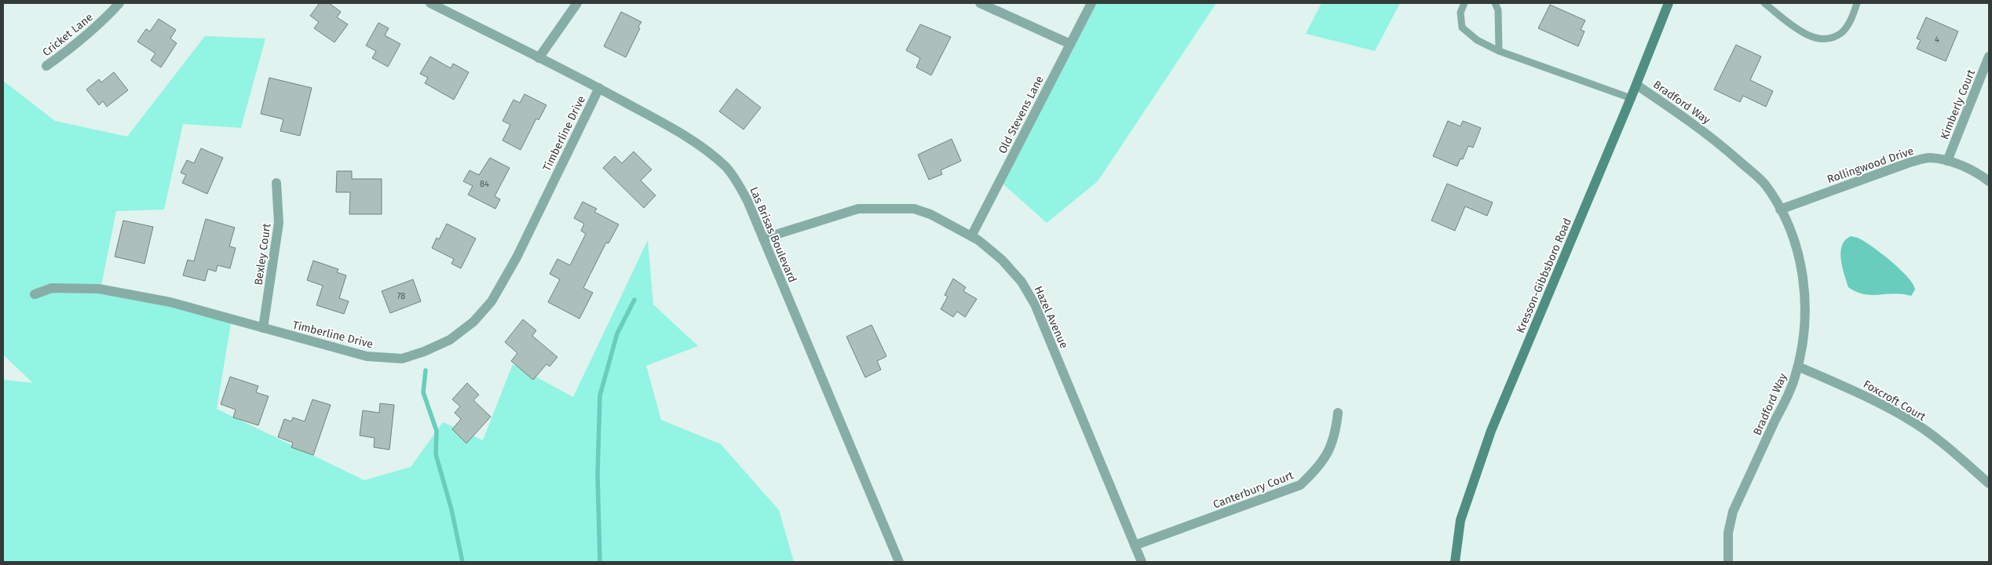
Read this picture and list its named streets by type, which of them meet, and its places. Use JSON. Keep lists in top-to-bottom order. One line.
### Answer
{"streets":{"street":["Cricket Lane","Bradford Way","Kimberly Court","Old Stevens Lane","Timberline Drive","Rollingwood Drive","Las Brisas Boulevard","Bexley Court","Kresson-Gibbsboro Road","Hazel Avenue","Foxcroft Court","Canterbury Court"]},"crossings":[["Bradford Way","Rollingwood Drive"],["Bradford Way","Kresson-Gibbsboro Road"],["Bradford Way","Foxcroft Court"],["Kimberly Court","Rollingwood Drive"],["Old Stevens Lane","Hazel Avenue"],["Timberline Drive","Las Brisas Boulevard"],["Timberline Drive","Bexley Court"],["Las Brisas Boulevard","Hazel Avenue"],["Hazel Avenue","Canterbury Court"]],"house_numbers":["4","84","78"]}
